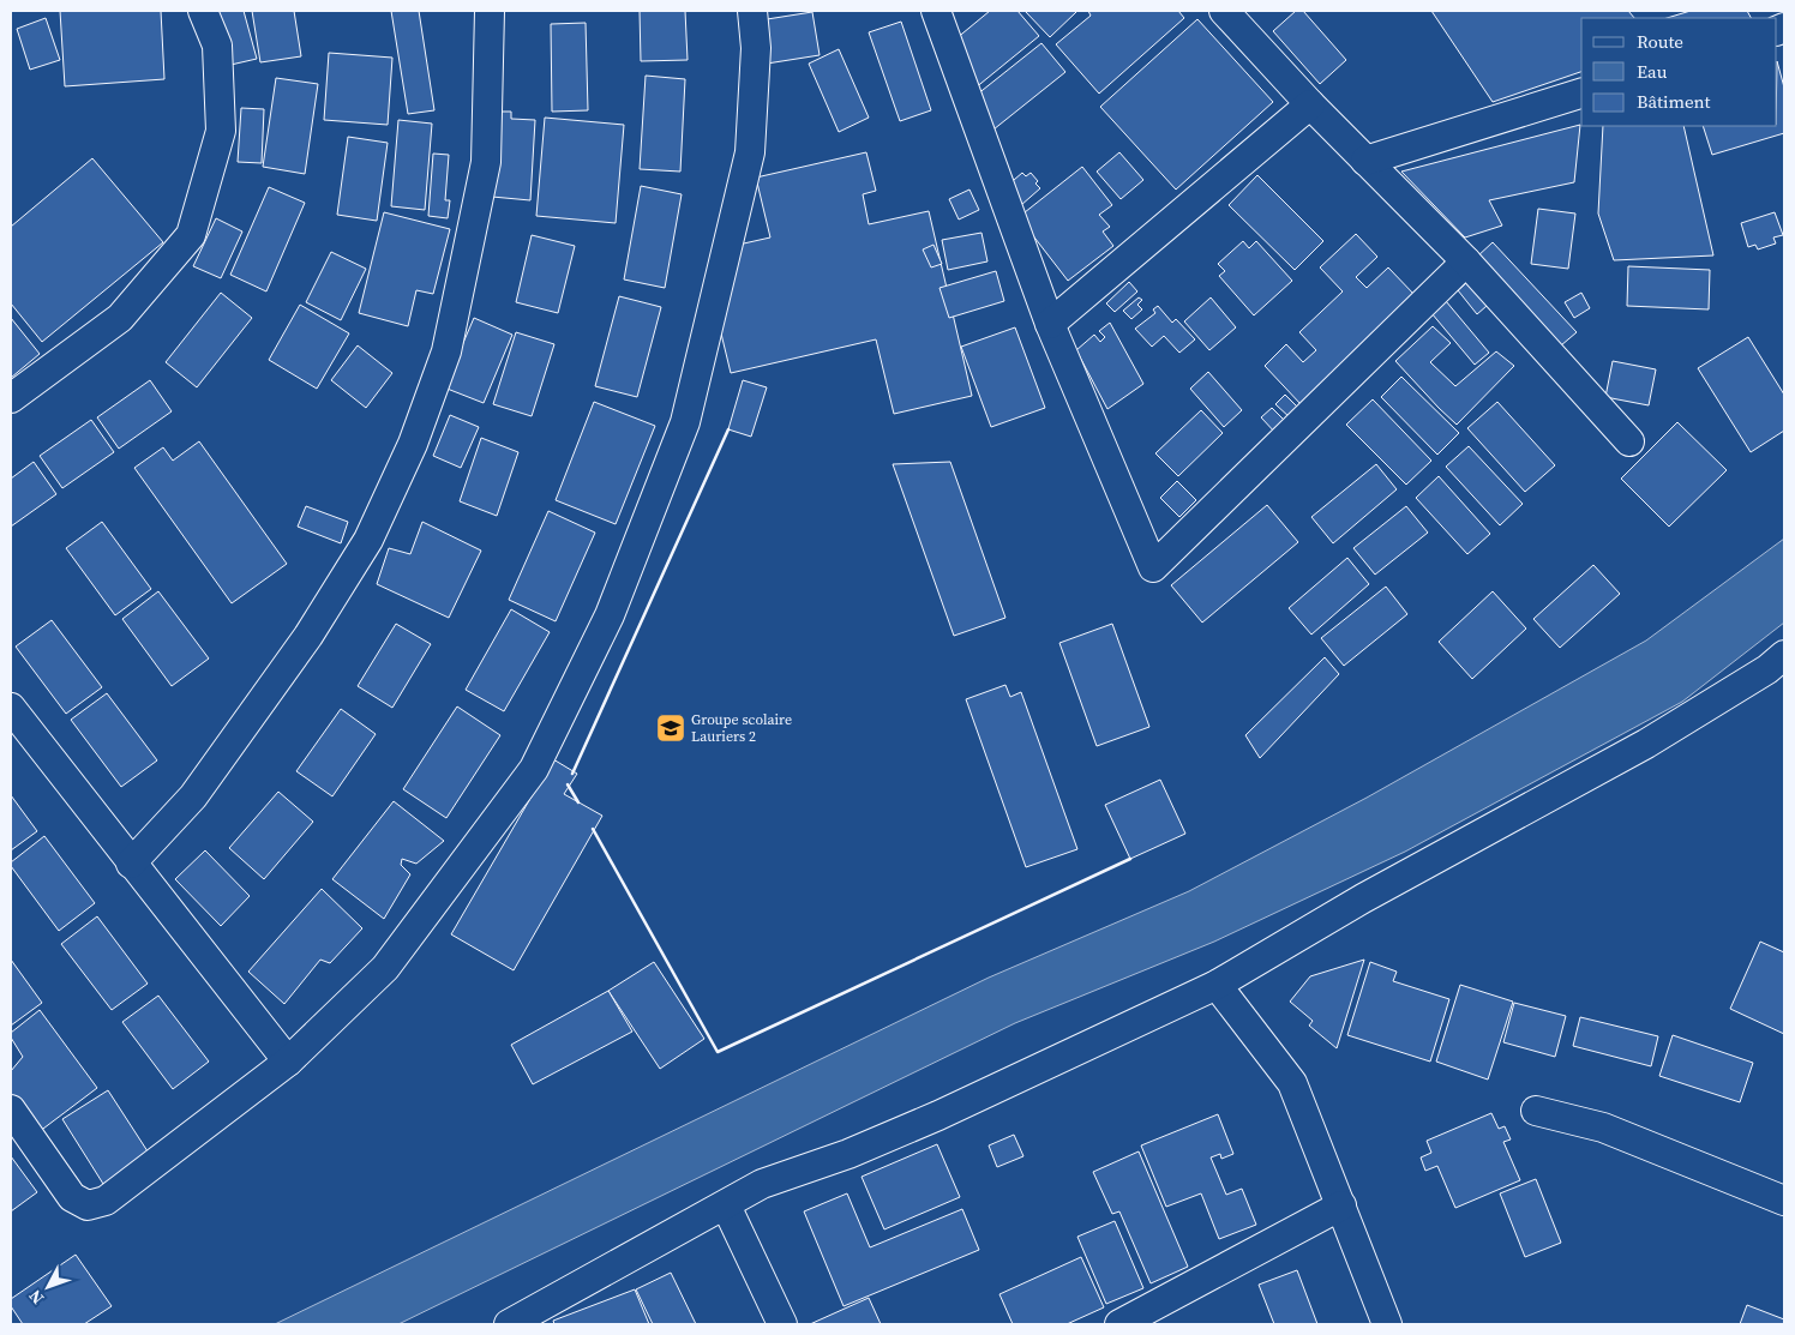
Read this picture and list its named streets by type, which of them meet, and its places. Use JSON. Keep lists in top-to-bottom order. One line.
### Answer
{"places":{"school or university":["Groupe scolaire Lauriers 2"]},"legend":["Route","Eau","Bâtiment"],"north":"bottom left"}
